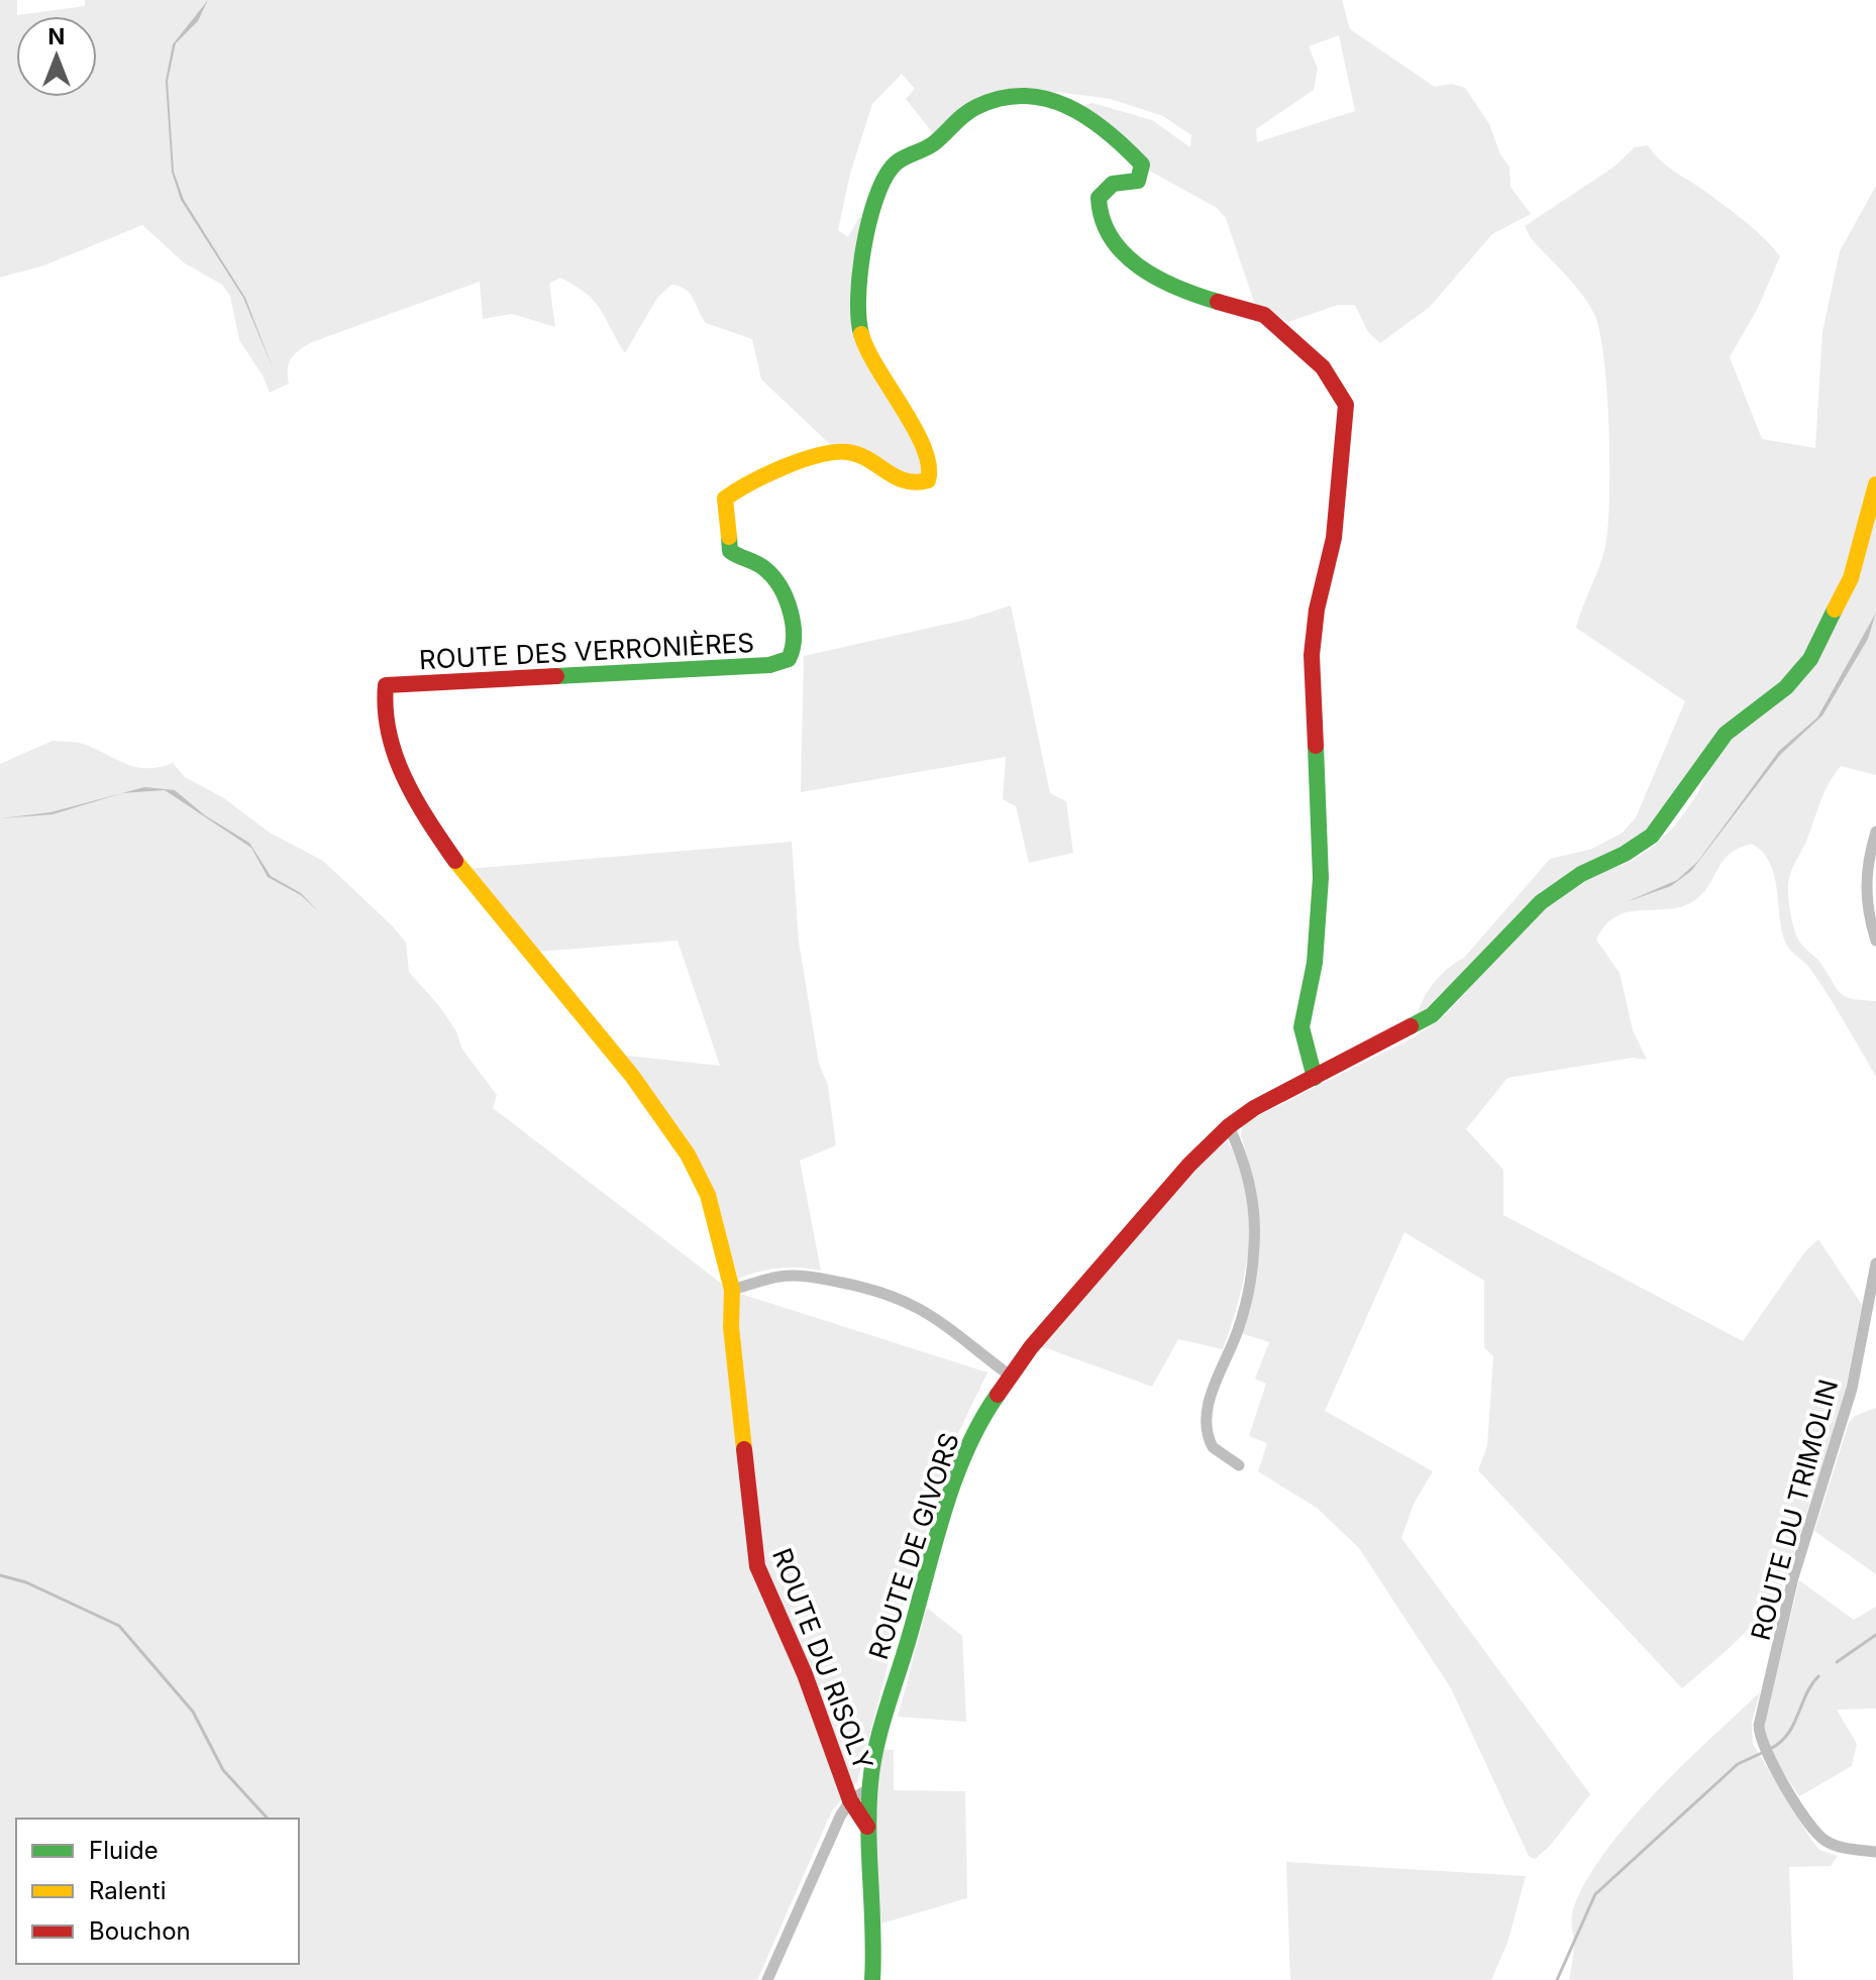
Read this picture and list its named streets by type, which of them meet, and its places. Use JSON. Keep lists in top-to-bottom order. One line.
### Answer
{"streets":{"street":["ROUTE DES VERRONIÈRES","ROUTE DU TRIMOLIN","ROUTE DE GIVORS","ROUTE DU RISOLY"]},"crossings":[["ROUTE DES VERRONIÈRES","ROUTE DE GIVORS"],["ROUTE DES VERRONIÈRES","ROUTE DU RISOLY"]],"legend":["Fluide","Ralenti","Bouchon"],"north":"top"}
